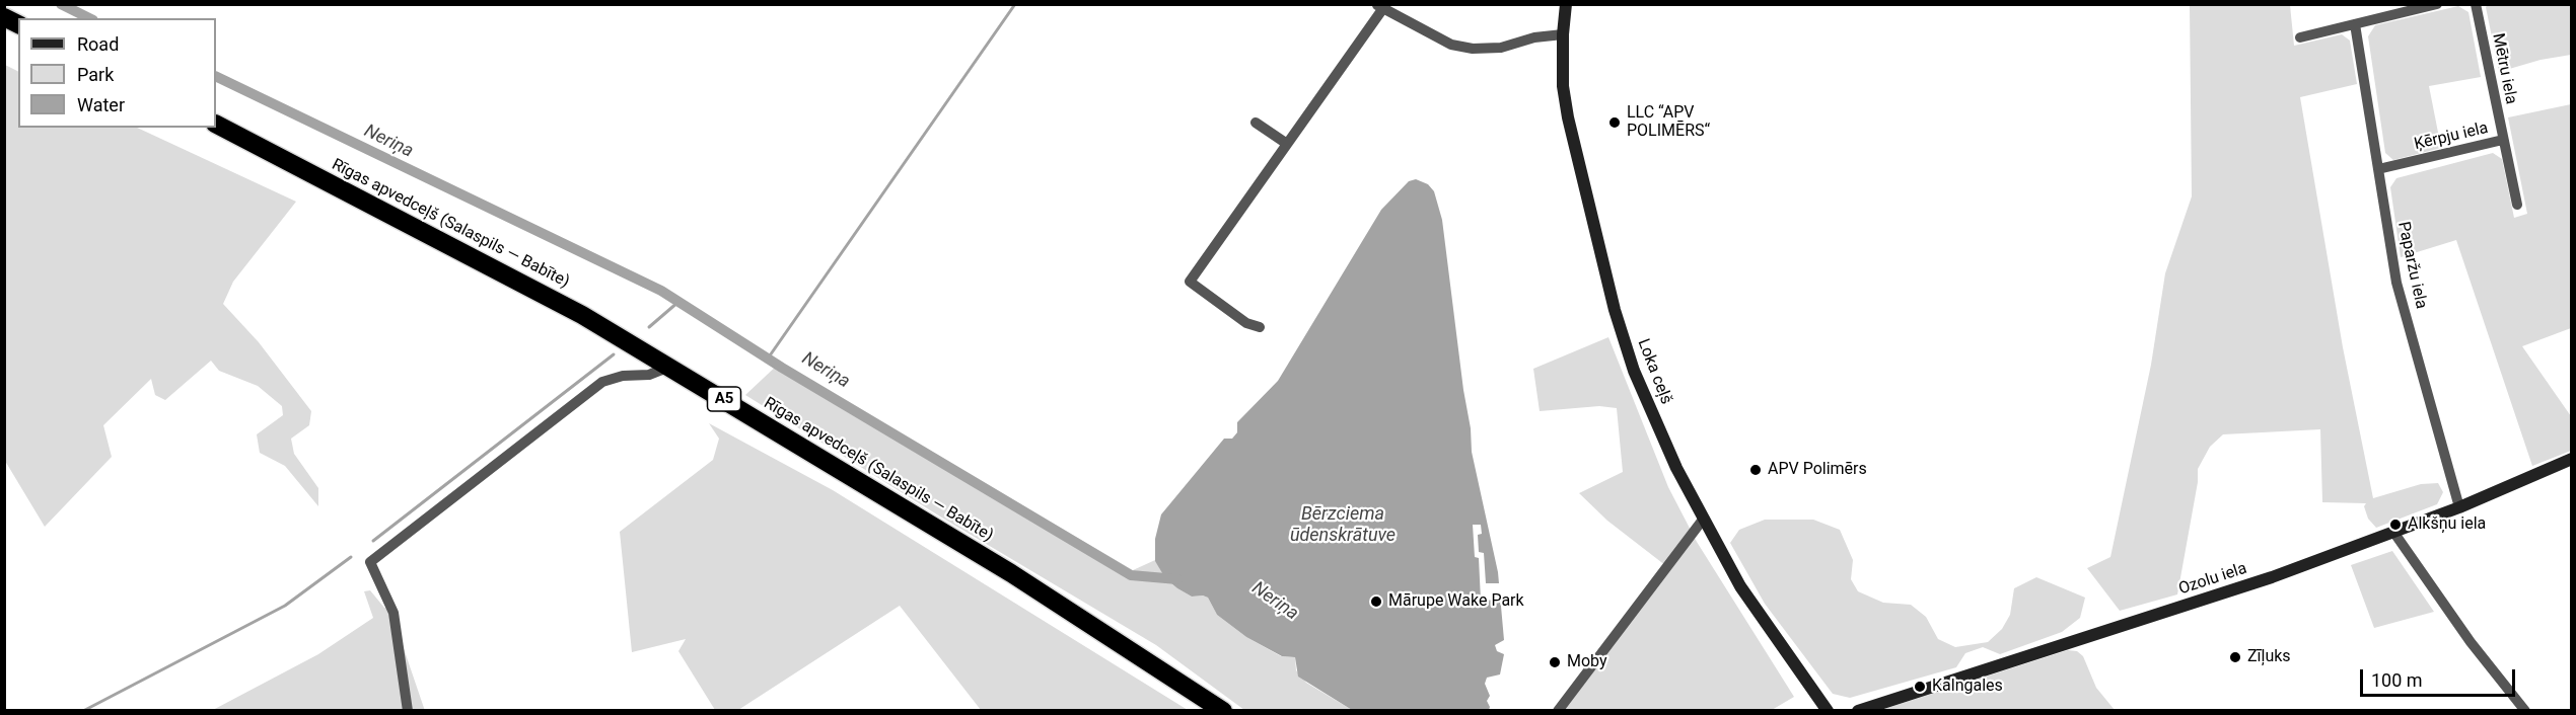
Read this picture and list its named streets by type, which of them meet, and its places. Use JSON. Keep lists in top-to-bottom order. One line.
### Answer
{"streets":{"highway":["Rīgas apvedceļš (Salaspils — Babīte)","A5"],"main road":["Loka ceļš","Ozolu iela"],"street":["Mētru iela","Ķērpju iela","Paparžu iela"]},"crossings":[["Mētru iela","Ķērpju iela"],["Ķērpju iela","Paparžu iela"],["Paparžu iela","Ozolu iela"]],"water":["Neriņa","Bērzciema ūdenskrātuve"],"places":["LLC “APV POLIMĒRS“","APV Polimērs","Alkšņu iela","Mārupe Wake Park","Zīļuks","Moby","Kalngales"],"legend":["Road","Park","Water"],"scale_bar":"100 m"}
